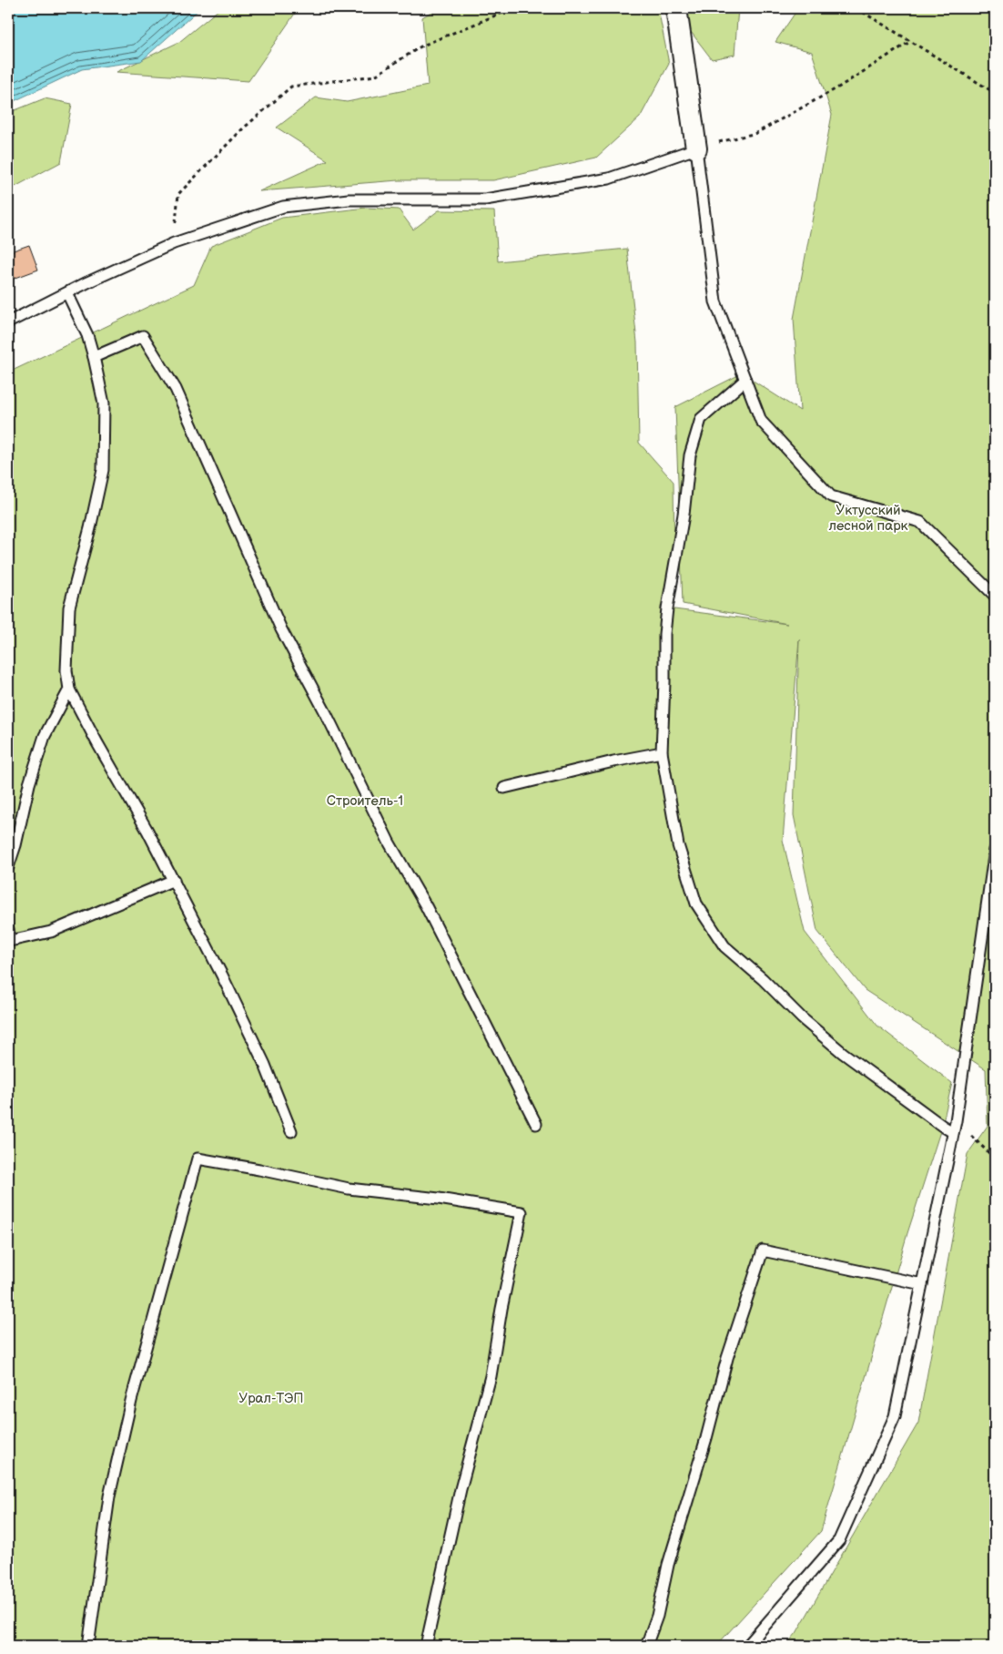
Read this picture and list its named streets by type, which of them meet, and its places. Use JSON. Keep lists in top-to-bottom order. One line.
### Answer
{"parks":["Уктусский лесной парк","Строитель-1","Урал-ТЭП"]}
